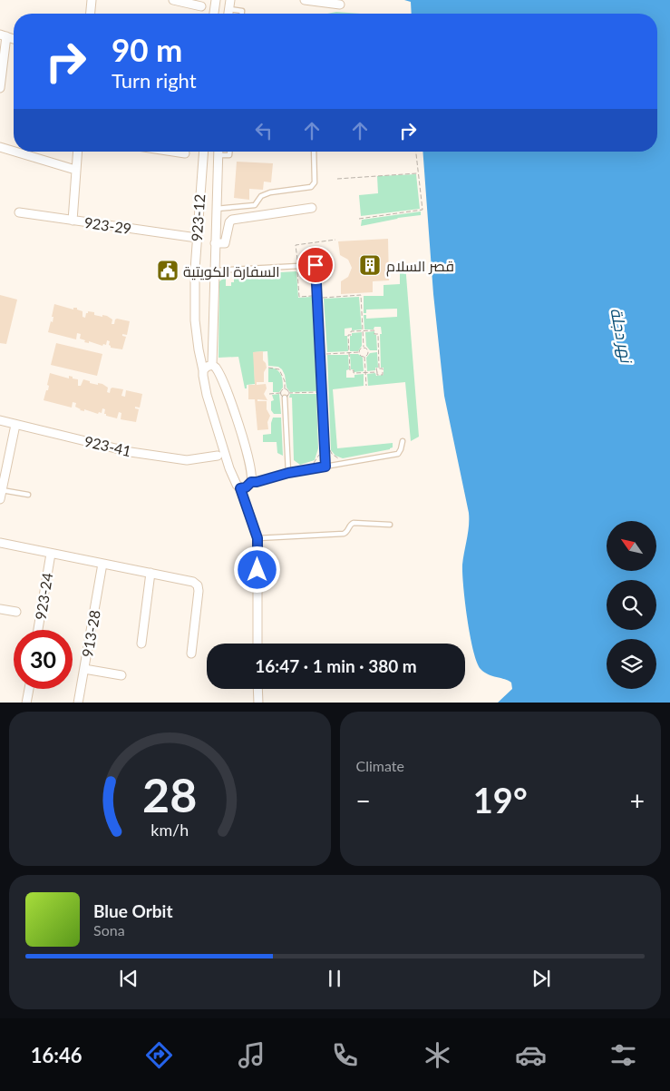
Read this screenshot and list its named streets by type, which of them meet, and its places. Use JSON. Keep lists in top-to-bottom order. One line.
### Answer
{"streets":{"street":["923-12","923-29","923-41","923-24","913-28"]},"crossings":[["923-12","923-29"]],"water":["نهر دجلة"],"places":{"building":["قصر السلام"],"public building":["السفارة الكويتية"]},"north":"top left","page":{"turn":["90 m","Turn right"],"limit":"30","trip":"16:47 · 1 min · 380 m","tile":"Climate","heat":["−","19°","+"],"song":["Blue Orbit","Sona"],"tabs":"16:46","gauge":["28","km/h"]}}
